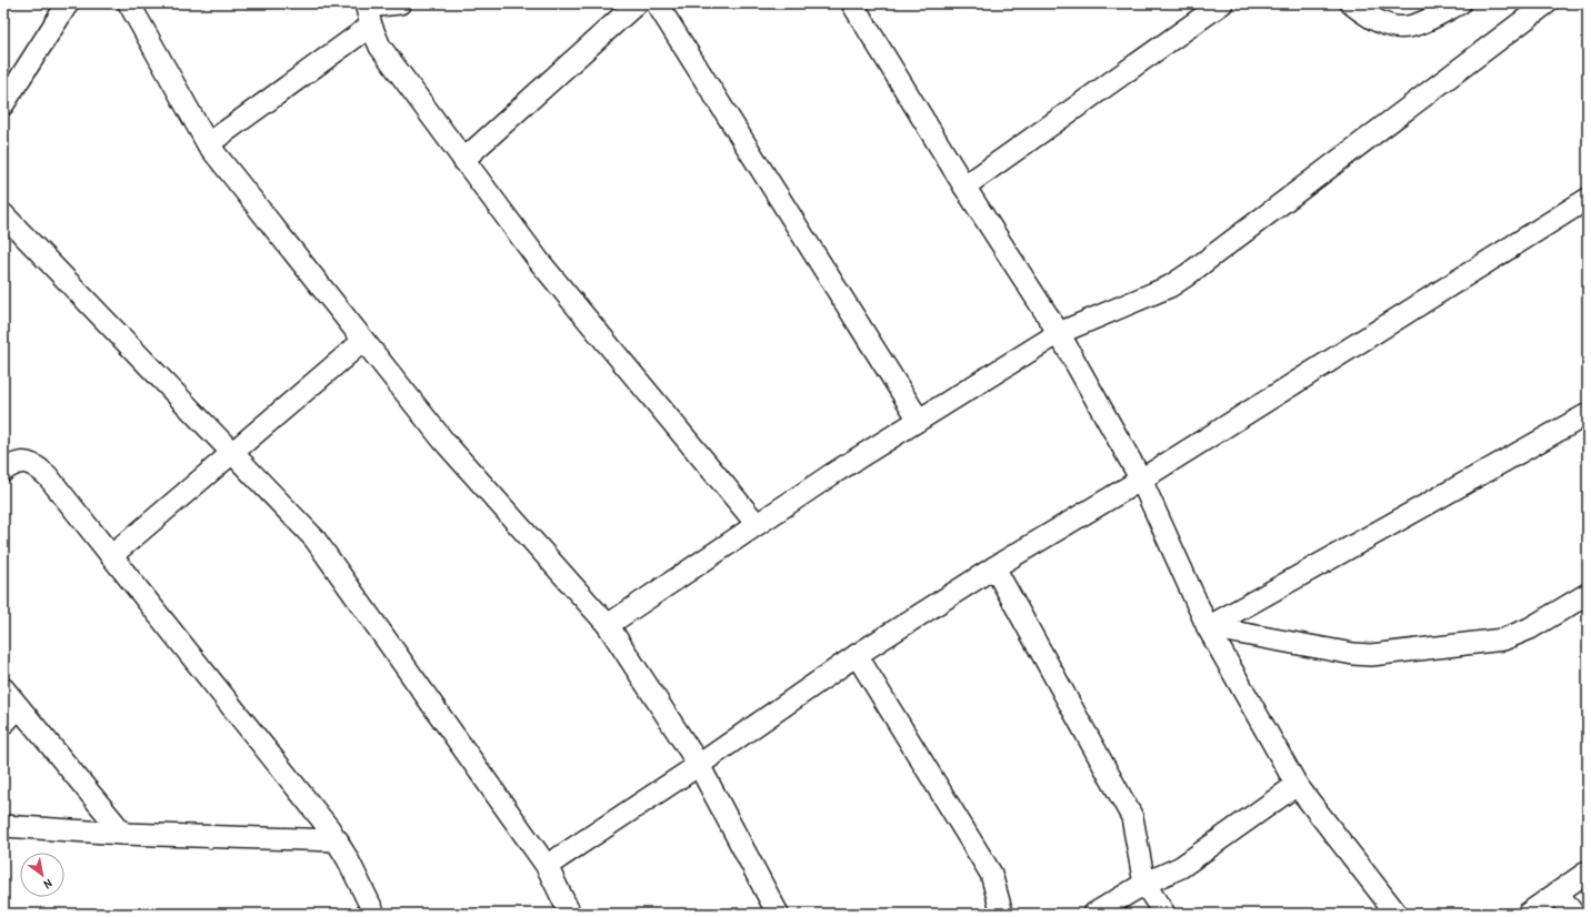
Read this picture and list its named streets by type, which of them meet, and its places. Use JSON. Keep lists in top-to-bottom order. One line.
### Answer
{"north":"bottom right"}
